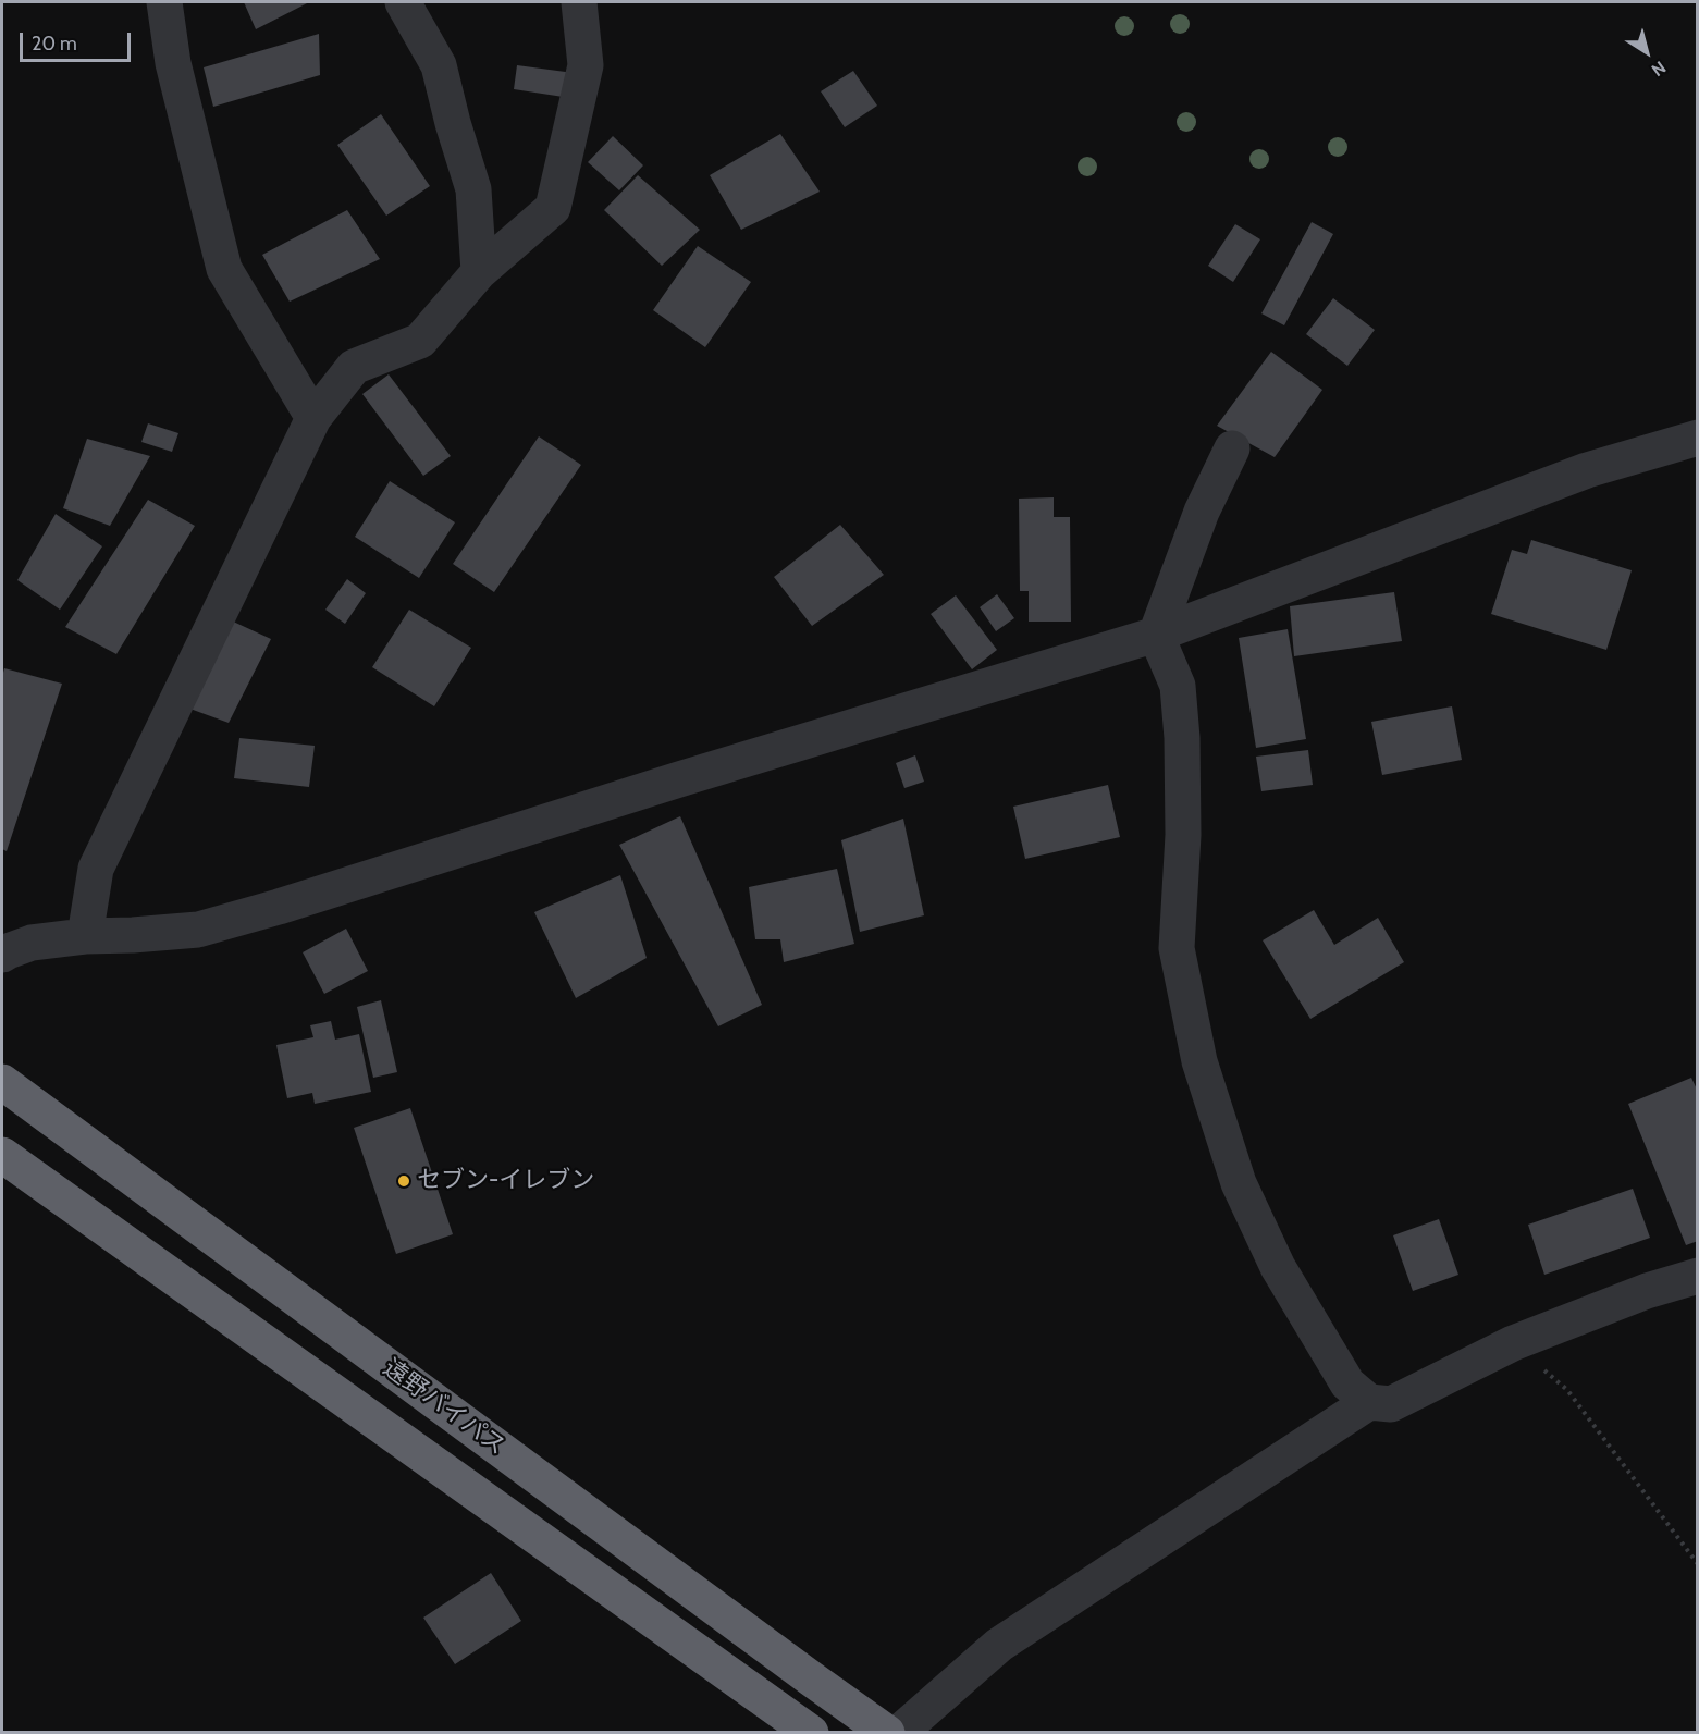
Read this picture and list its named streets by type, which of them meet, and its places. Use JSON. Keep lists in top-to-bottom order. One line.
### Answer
{"streets":{"highway":["遠野バイパス"]},"places":["セブン-イレブン"],"scale_bar":"20 m","north":"bottom right"}
